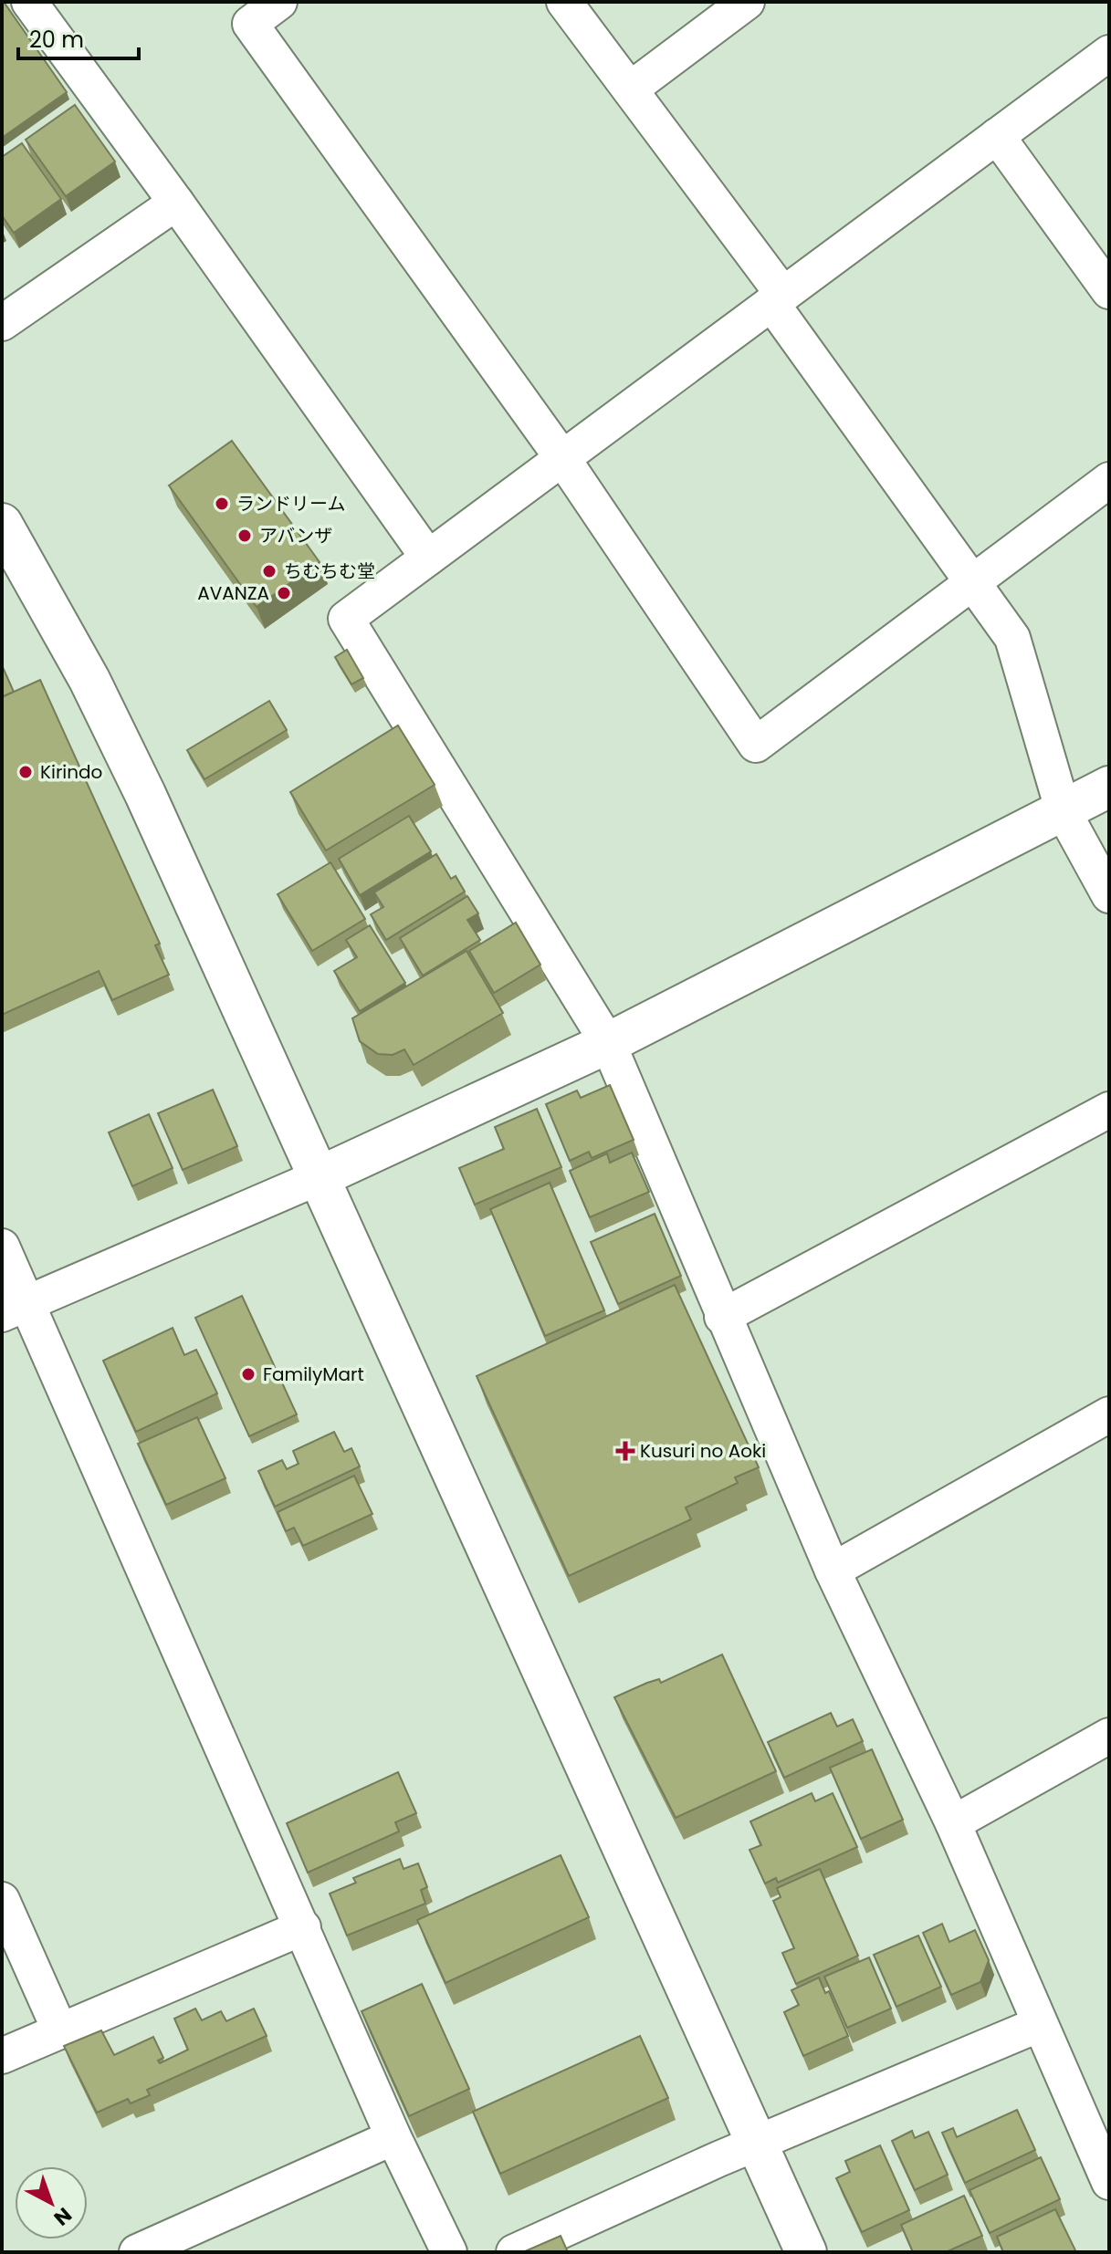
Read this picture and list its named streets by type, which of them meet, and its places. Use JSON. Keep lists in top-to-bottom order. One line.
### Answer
{"places":{"other":["ランドリーム","アバンザ","ちむちむ堂","AVANZA","Kirindo","FamilyMart"],"health":["Kusuri no Aoki"]},"scale_bar":"20 m","north":"bottom right"}
